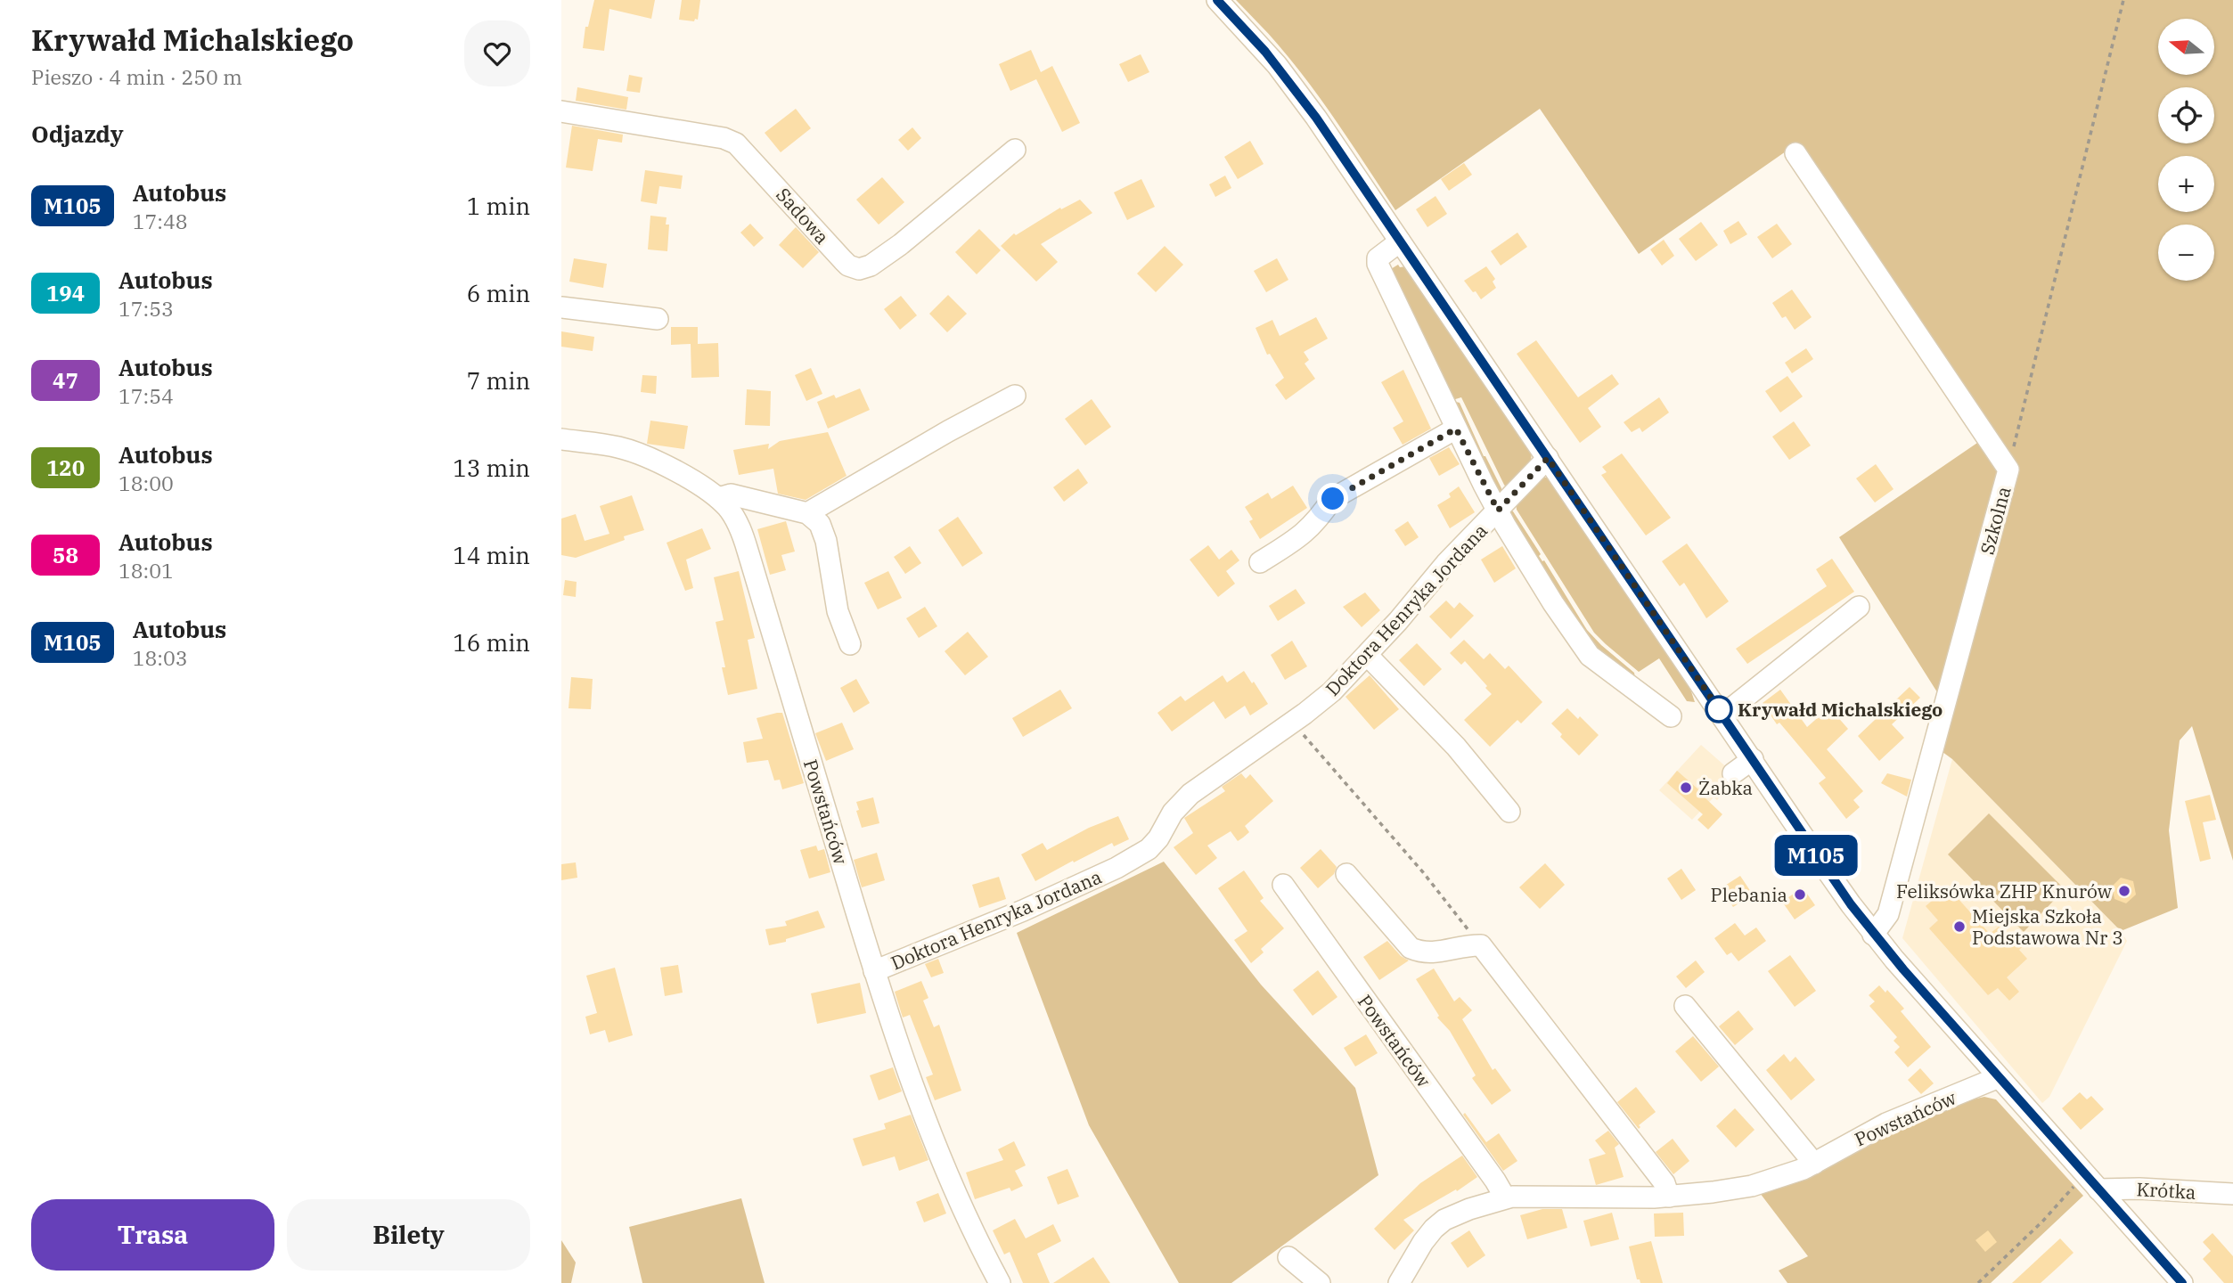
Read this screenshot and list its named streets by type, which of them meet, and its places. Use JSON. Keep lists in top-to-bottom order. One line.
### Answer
{"streets":{"street":["Sadowa","Szkolna","Doktora Henryka Jordana","Powstańców","Krótka"]},"crossings":[["Doktora Henryka Jordana","Powstańców"]],"places":["Krywałd Michalskiego","Żabka","Feliksówka ZHP Knurów","Plebania","Miejska Szkoła Podstawowa Nr 3"],"lines":["bus line M105"],"north":"left","page":{"heading":[["Krywałd Michalskiego","Pieszo · 4 min · 250 m"],"Odjazdy"],"on_map":"M105","map_buttons":["+","−"],"list":[{"mark":"M105","name":"Autobus","note":"17:48","value":"1 min"},{"mark":"194","name":"Autobus","note":"17:53","value":"6 min"},{"mark":"47","name":"Autobus","note":"17:54","value":"7 min"},{"mark":"120","name":"Autobus","note":"18:00","value":"13 min"},{"mark":"58","name":"Autobus","note":"18:01","value":"14 min"},{"mark":"M105","name":"Autobus","note":"18:03","value":"16 min"}],"buttons":["Trasa","Bilety"]}}
